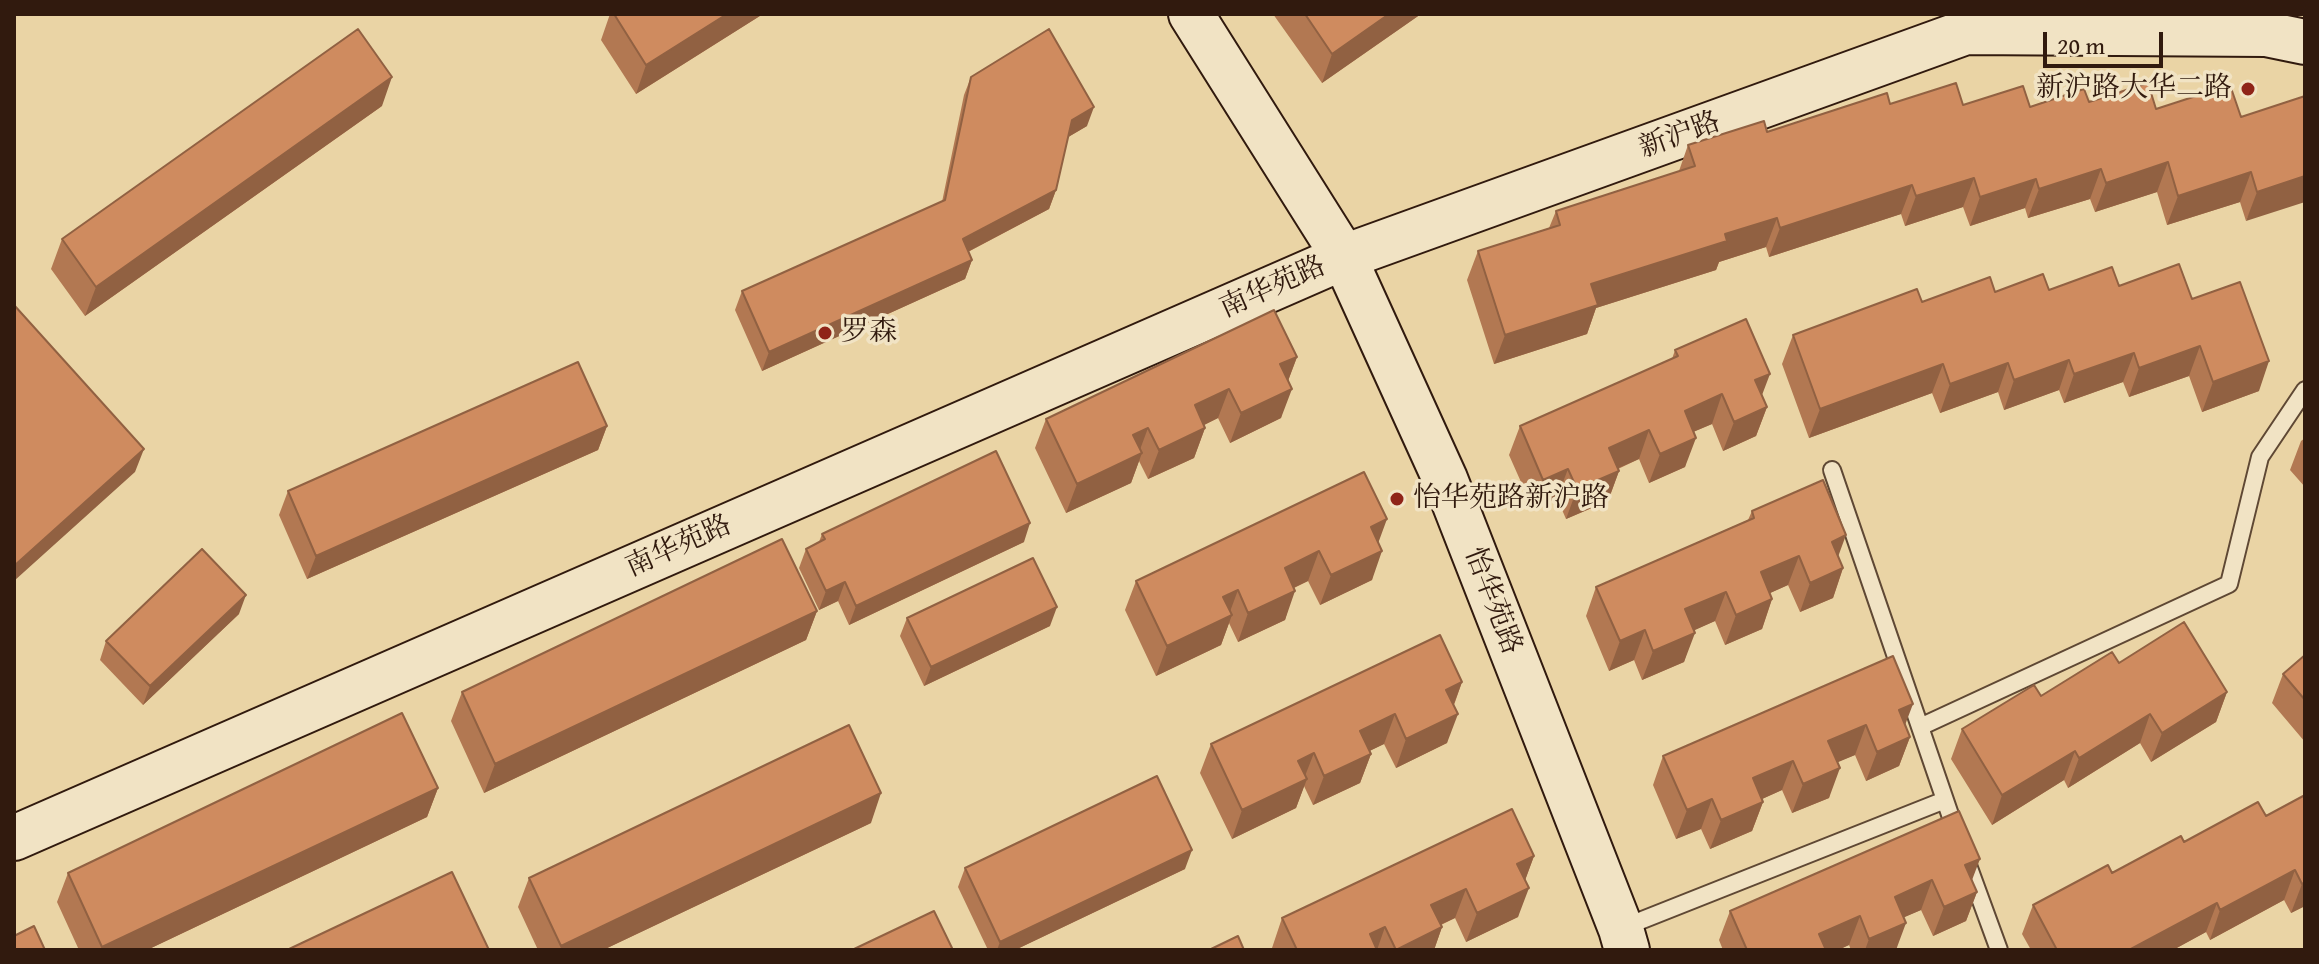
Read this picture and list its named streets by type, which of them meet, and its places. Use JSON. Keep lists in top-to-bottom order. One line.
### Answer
{"streets":{"street":["新沪路","南华苑路","怡华苑路"]},"crossings":[["新沪路","南华苑路"],["新沪路","怡华苑路"],["南华苑路","怡华苑路"]],"places":["新沪路大华二路","罗森","怡华苑路新沪路"],"scale_bar":"20 m"}
